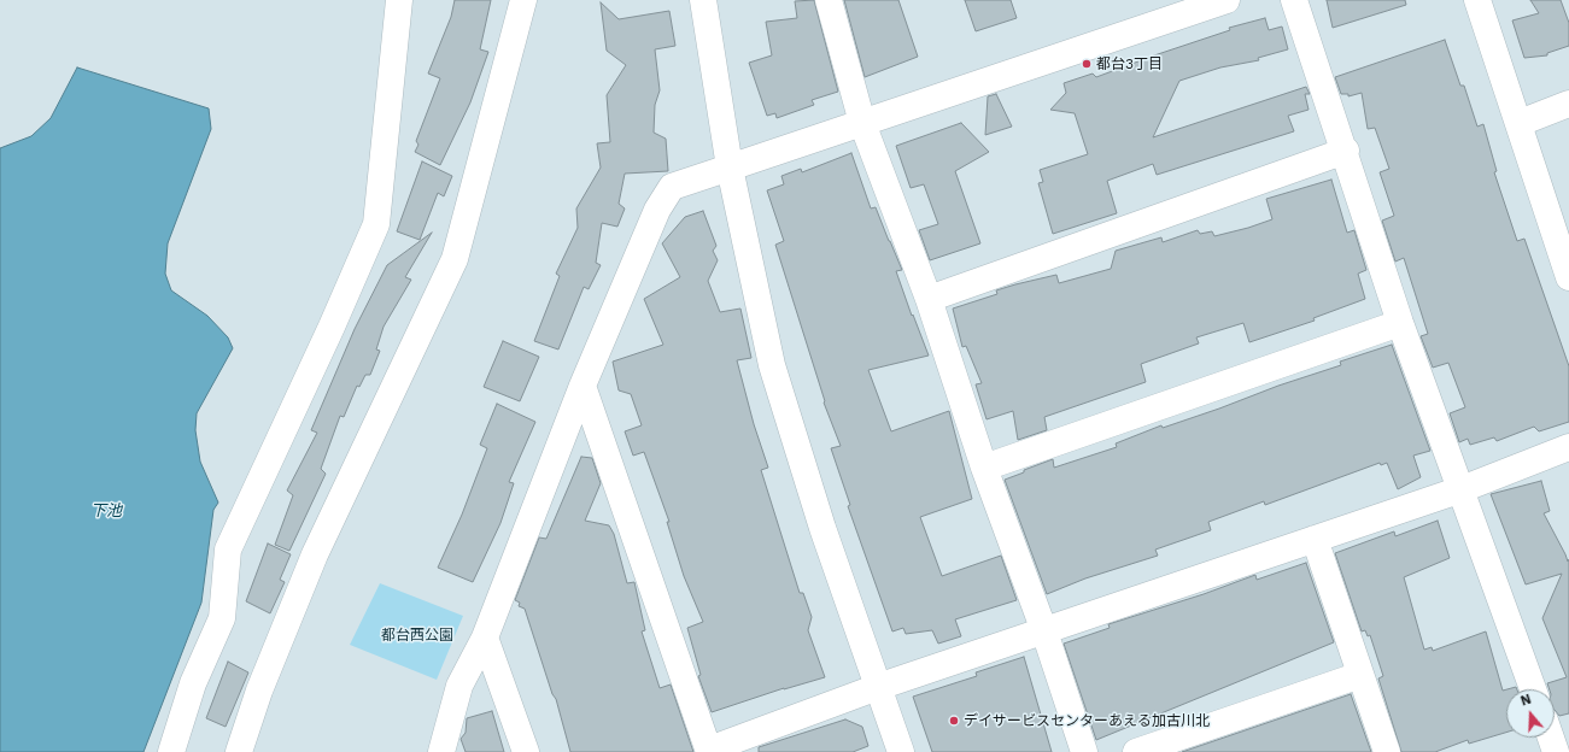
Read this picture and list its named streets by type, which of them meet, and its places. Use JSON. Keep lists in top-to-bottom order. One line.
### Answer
{"water":["下池"],"parks":["都台西公園"],"places":["都台3丁目","デイサービスセンターあえる加古川北"],"north":"top"}
